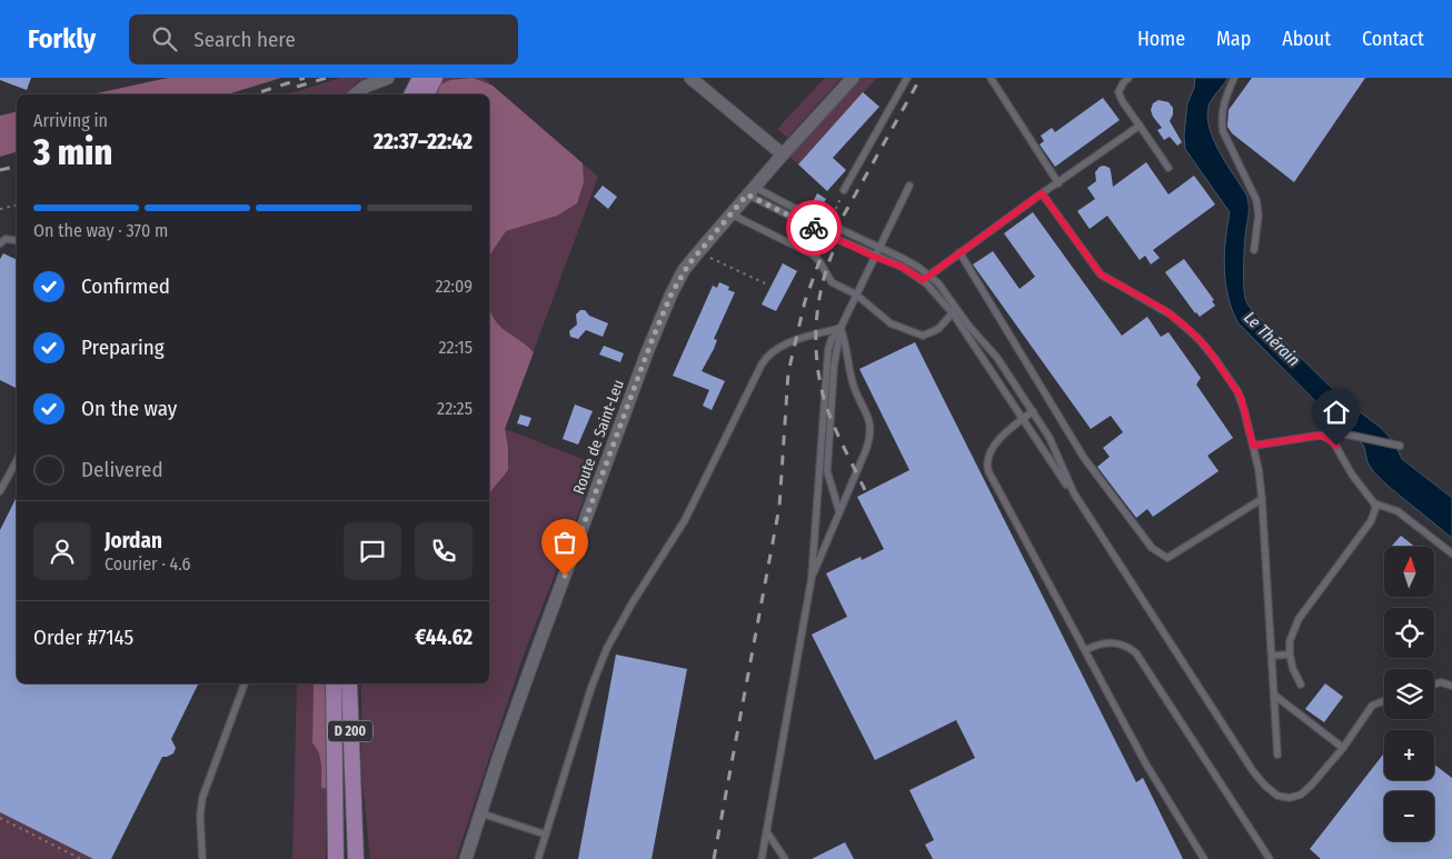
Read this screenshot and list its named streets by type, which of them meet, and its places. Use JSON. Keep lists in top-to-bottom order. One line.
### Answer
{"streets":{"main road":["D 200"],"street":["Route de Saint-Leu"]},"water":["Le Thérain"],"north":"top","page":{"header":"Forkly","search":"Search here","nav":["Home","Map","About","Contact"],"heading":["3 min","Arriving in","22:37–22:42"],"panel":["Jordan","Courier · 4.6","Order #7145","€44.62"],"bar":"On the way · 370 m","list":[["Confirmed","22:09"],["Preparing","22:15"],["On the way","22:25"],"Delivered"],"map_buttons":["+","−"]}}
